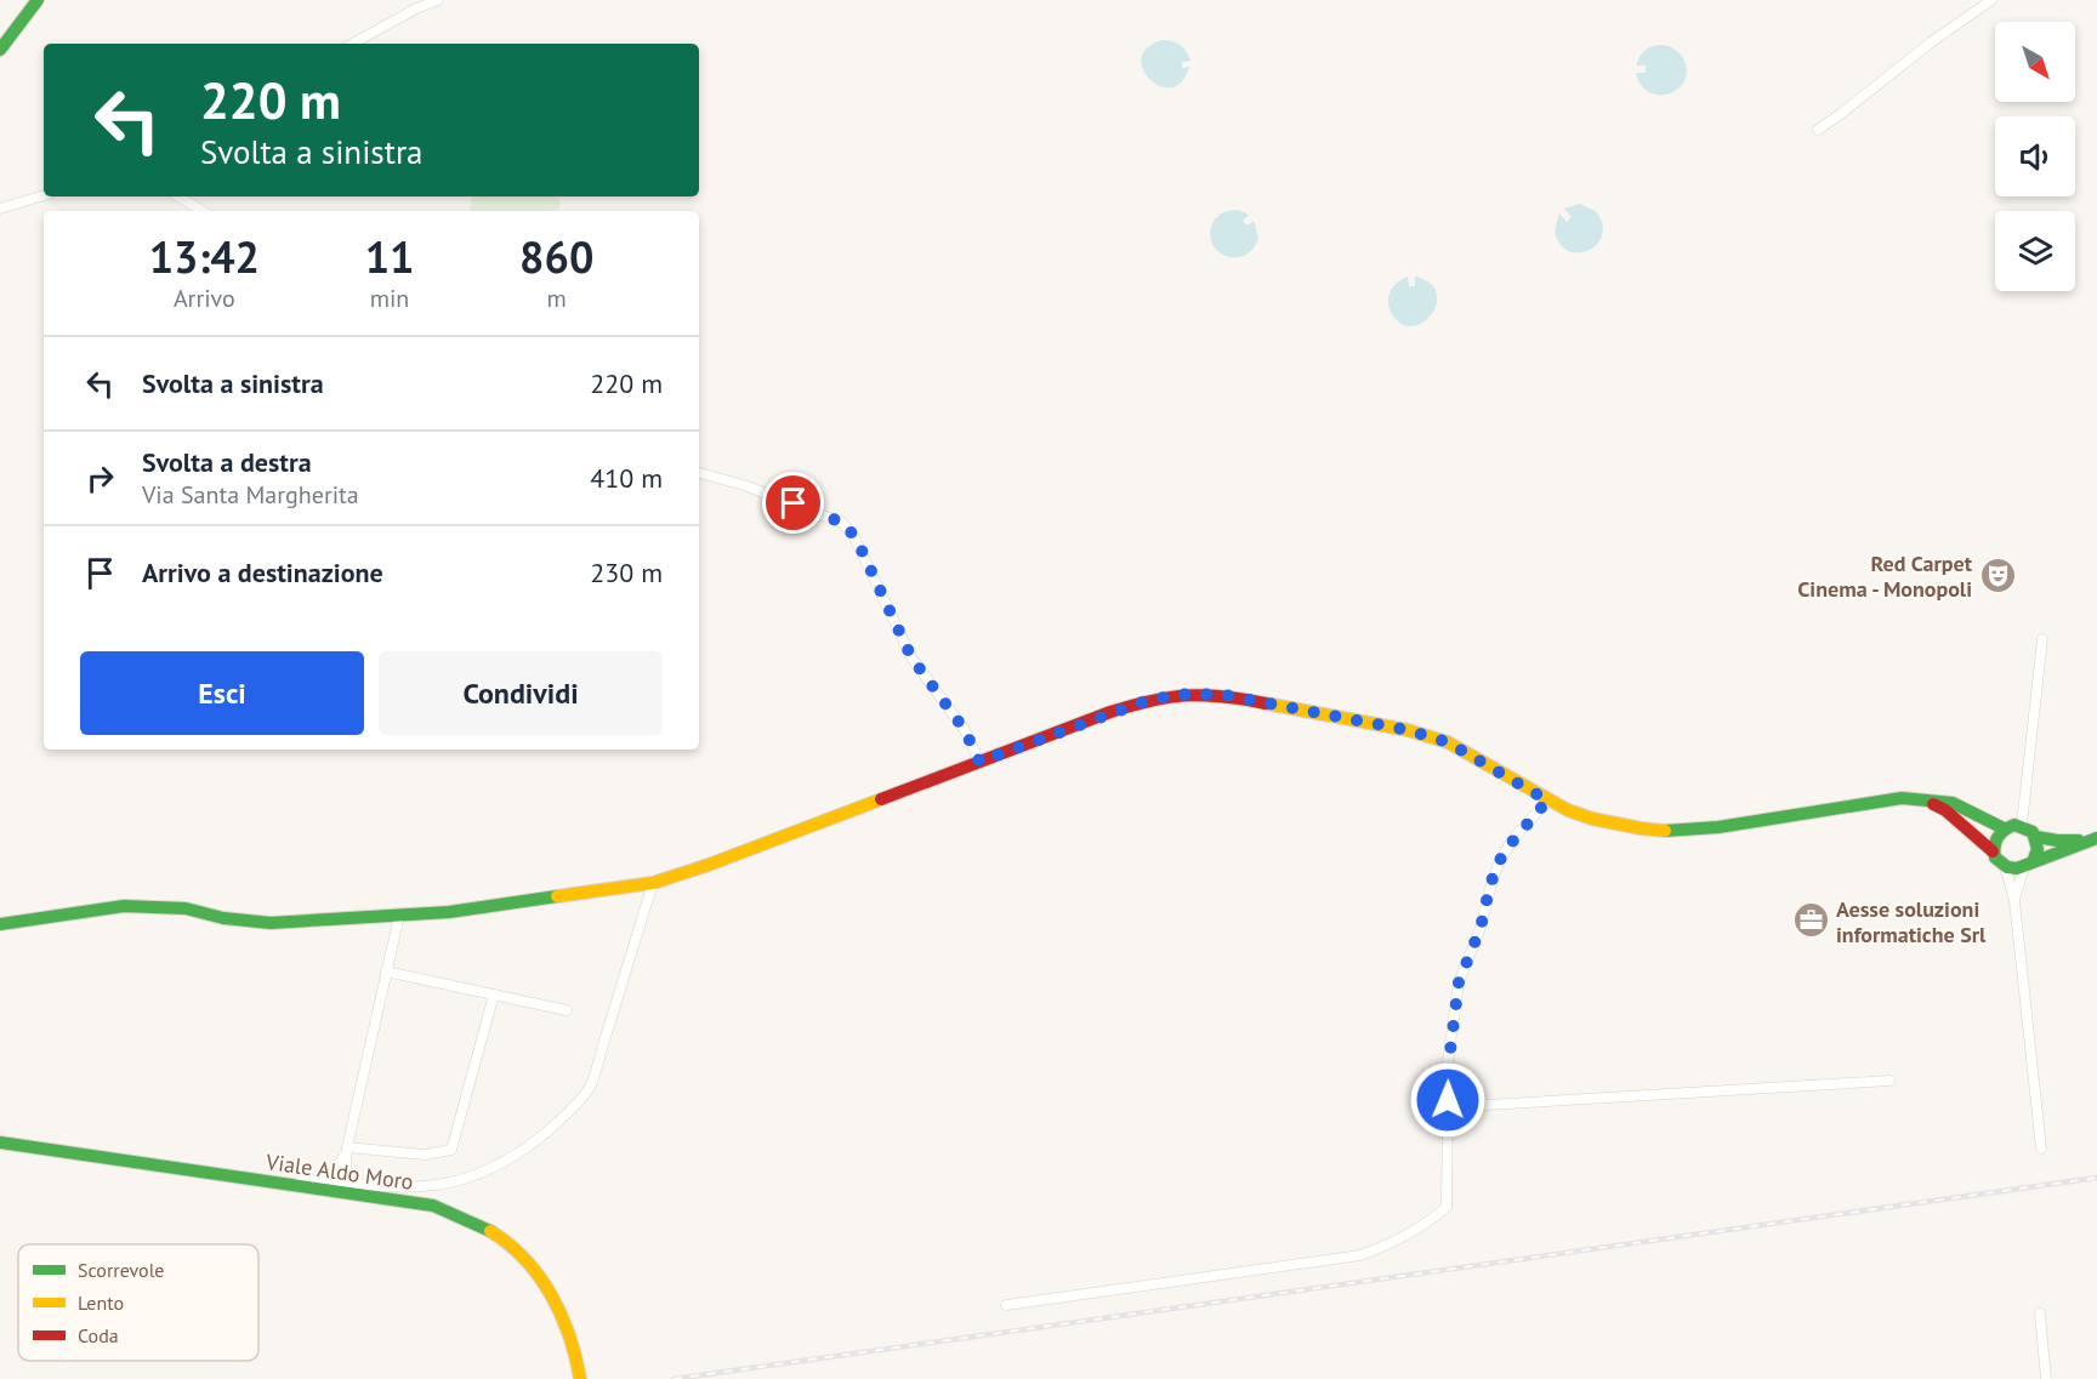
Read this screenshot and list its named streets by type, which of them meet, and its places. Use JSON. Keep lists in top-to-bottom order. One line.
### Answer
{"streets":{"street":["Viale Aldo Moro"]},"places":{"theatre":["Red Carpet Cinema - Monopoli"],"office":["Aesse soluzioni informatiche Srl"]},"legend":["Scorrevole","Lento","Coda"],"north":"bottom right","page":{"turn":["220 m","Svolta a sinistra"],"eta":["13:42","Arrivo","11","min","860","m"],"list":[{"name":"Svolta a sinistra","value":"220 m"},{"name":"Svolta a destra","note":"Via Santa Margherita","value":"410 m"},{"name":"Arrivo a destinazione","value":"230 m"}],"buttons":["Esci","Condividi"]}}
